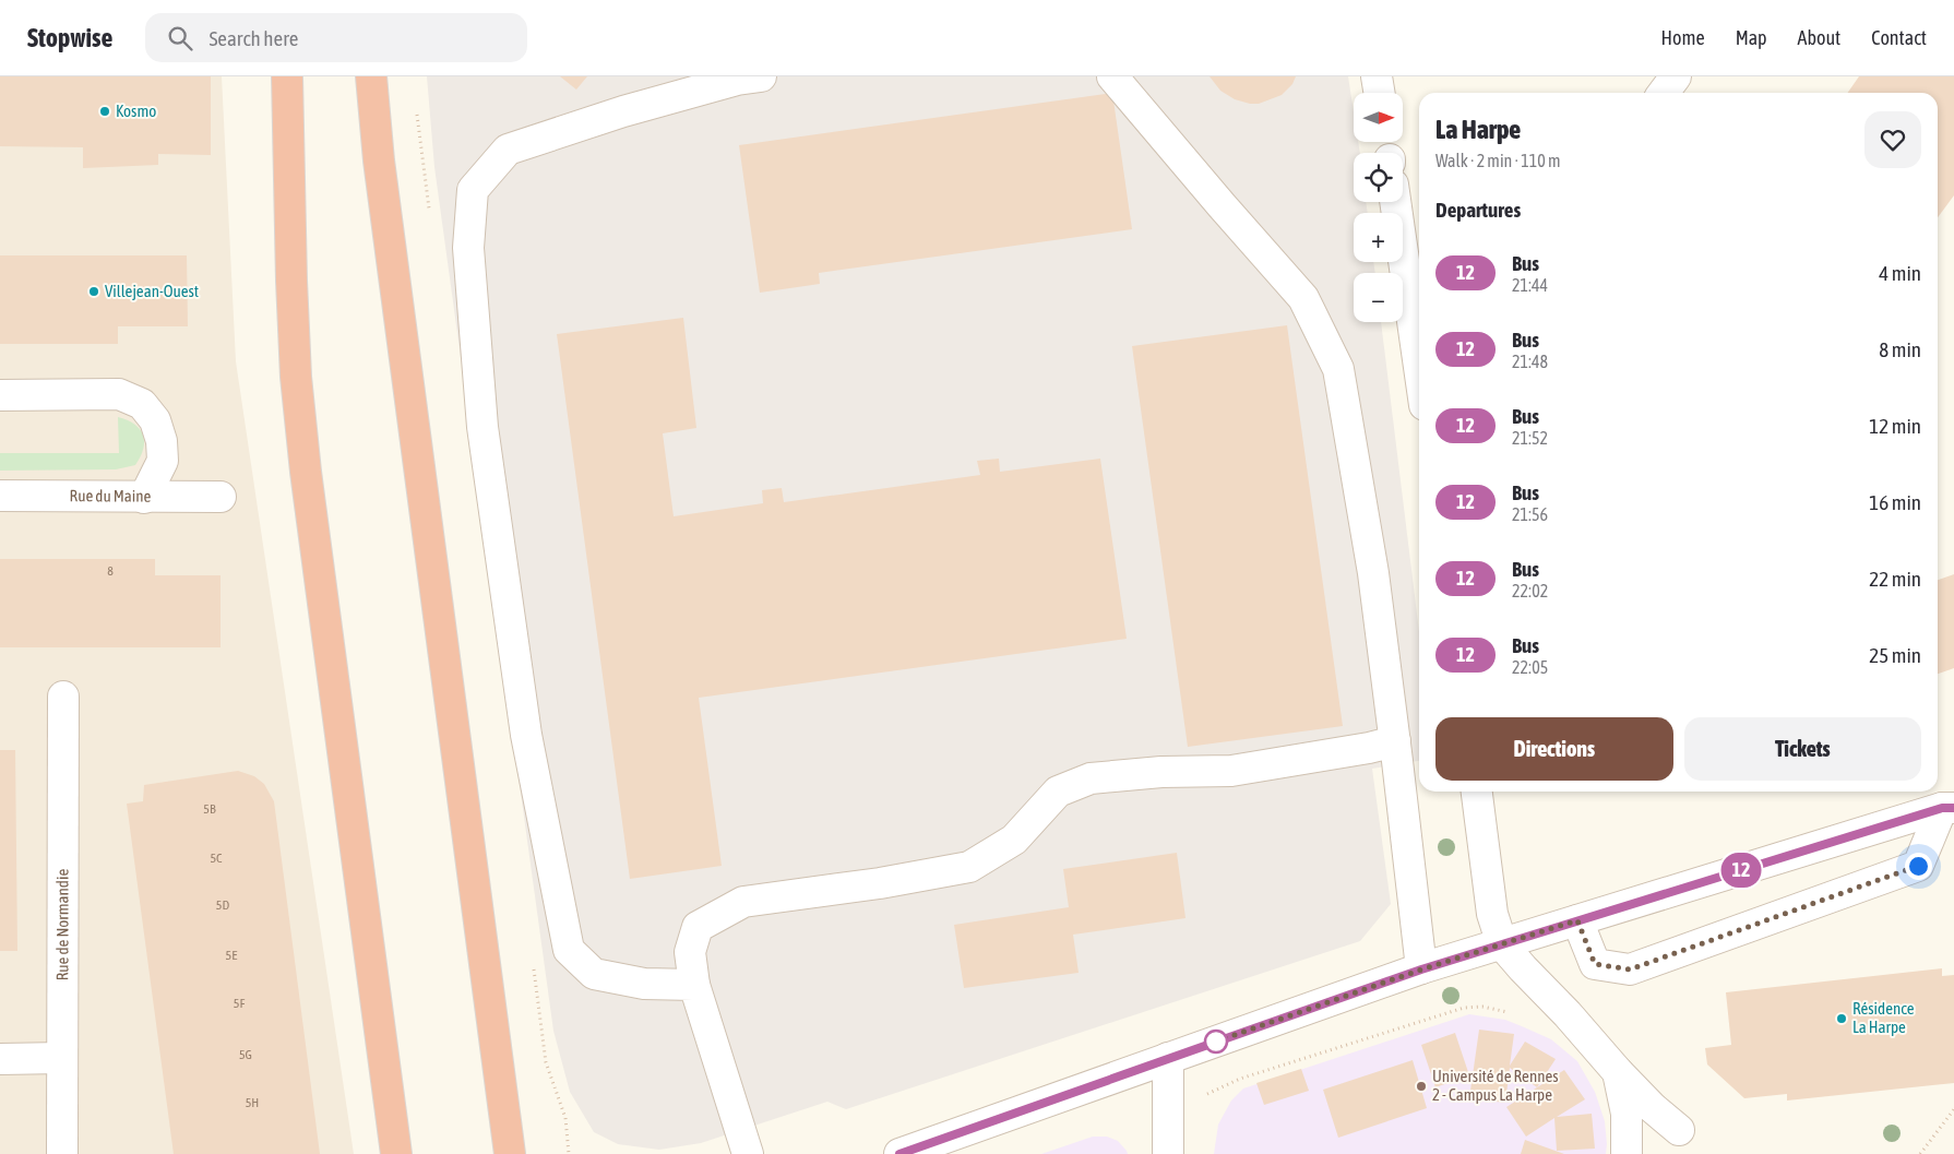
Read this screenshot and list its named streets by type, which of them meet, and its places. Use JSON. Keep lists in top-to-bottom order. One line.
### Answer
{"streets":{"street":["Rue du Maine","Rue de Normandie"]},"places":["Kosmo","Villejean-Ouest","Résidence La Harpe","Université de Rennes 2 - Campus La Harpe"],"lines":["bus line 12"],"house_numbers":["8","5B","5C","5D","5E","5F","5G","5H"],"north":"right","page":{"header":"Stopwise","search":"Search here","nav":["Home","Map","About","Contact"],"on_map":"12","map_buttons":["+","−"],"heading":[["La Harpe","Walk · 2 min · 110 m"],"Departures"],"list":[{"mark":"12","name":"Bus","note":"21:44","value":"4 min"},{"mark":"12","name":"Bus","note":"21:48","value":"8 min"},{"mark":"12","name":"Bus","note":"21:52","value":"12 min"},{"mark":"12","name":"Bus","note":"21:56","value":"16 min"},{"mark":"12","name":"Bus","note":"22:02","value":"22 min"},{"mark":"12","name":"Bus","note":"22:05","value":"25 min"}],"buttons":["Directions","Tickets"]}}
